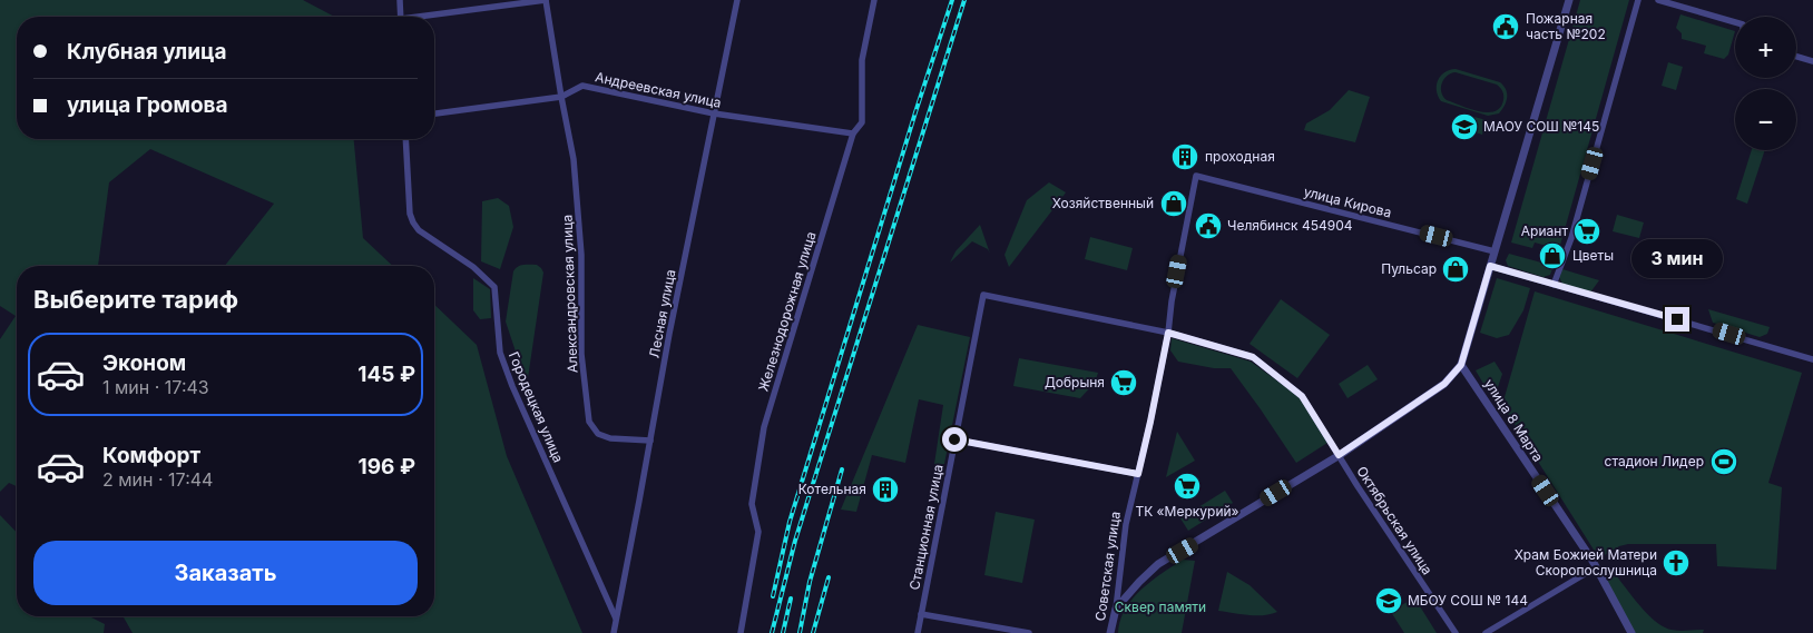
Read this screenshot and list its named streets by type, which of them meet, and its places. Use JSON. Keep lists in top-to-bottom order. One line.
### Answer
{"streets":{"street":["Андреевская улица","улица Кирова","Александровская улица","Железнодорожная улица","Лесная улица","Городецкая улица","улица 8 Марта","Октябрьская улица","Станционная улица","Советская улица"]},"crossings":[["Андреевская улица","Александровская улица"],["Андреевская улица","Железнодорожная улица"],["Андреевская улица","Лесная улица"],["улица Кирова","Советская улица"],["Александровская улица","Лесная улица"],["Лесная улица","Городецкая улица"],["Октябрьская улица","Станционная улица"],["Октябрьская улица","Советская улица"]],"parks":["Сквер памяти"],"places":{"public building":["Пожарная часть №202","Челябинск 454904"],"school or university":["МАОУ СОШ №145","МБОУ СОШ № 144"],"building":["проходная","Котельная"],"shop":["Хозяйственный","Цветы","Пульсар"],"supermarket":["Ариант","Добрыня","ТК «Меркурий»"],"sports":["стадион Лидер"],"church":["Храм Божией Матери Скоропослушница"]},"page":{"map_buttons":["+","−"],"banner":["Клубная улица","улица Громова"],"bubble":"3 мин","heading":"Выберите тариф","list":[{"name":"Эконом","note":"1 мин · 17:43","value":"145 ₽"},{"name":"Комфорт","note":"2 мин · 17:44","value":"196 ₽"}],"buttons":"Заказать"}}
